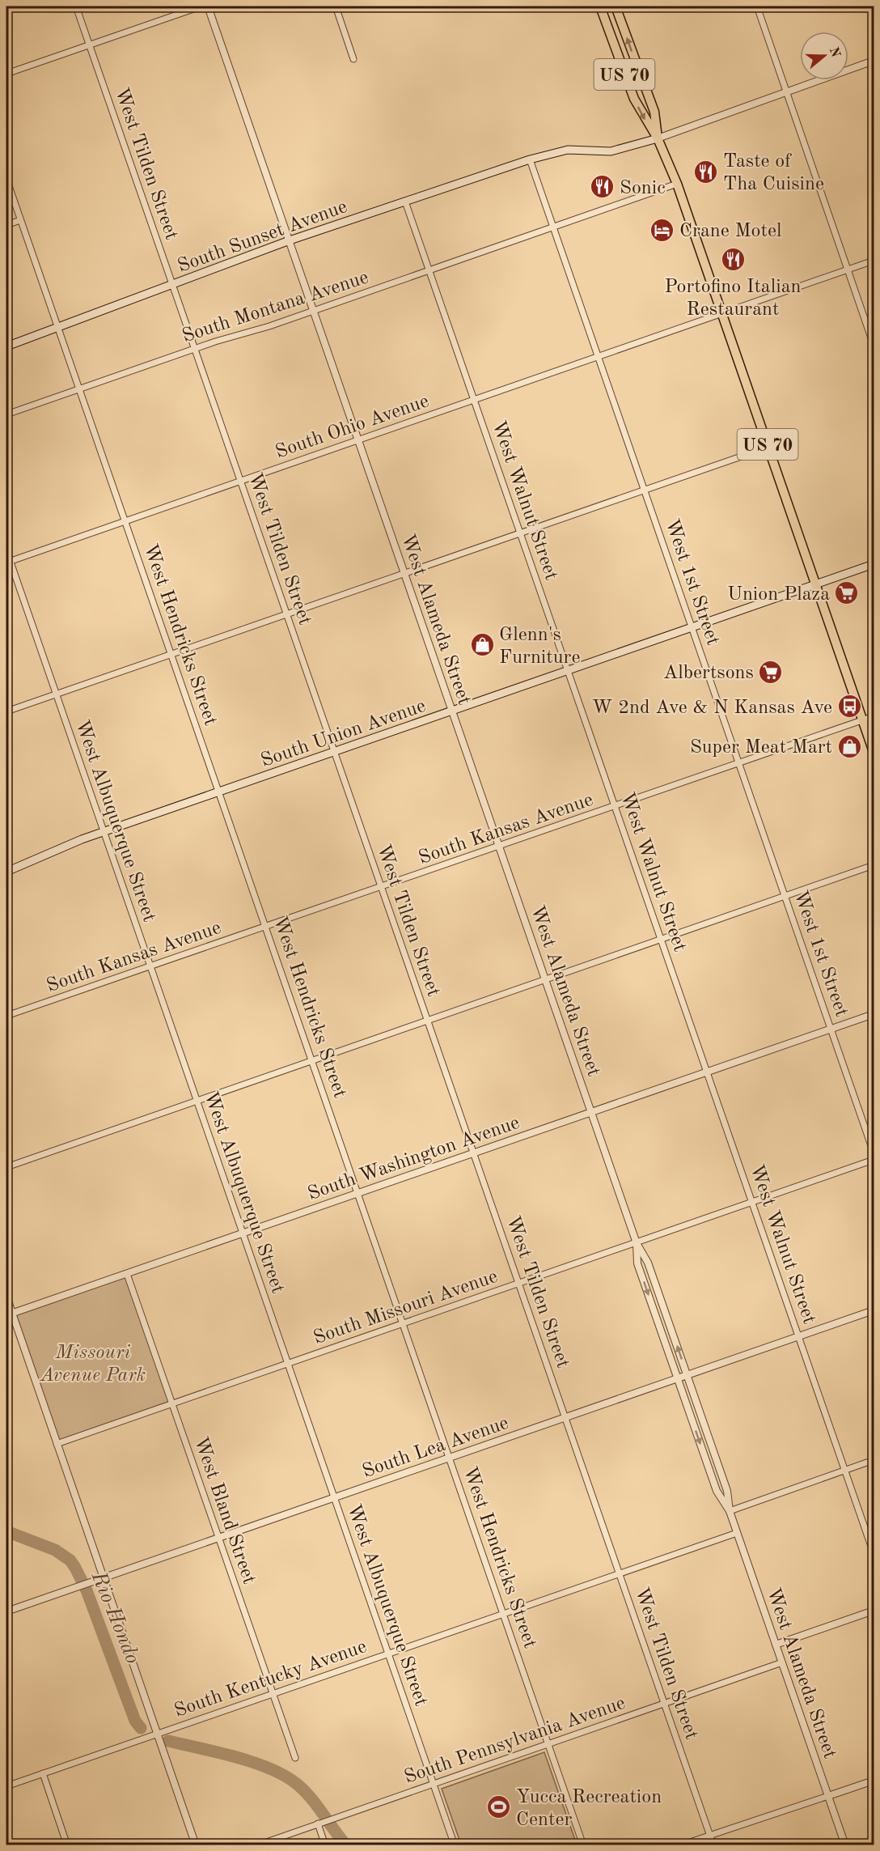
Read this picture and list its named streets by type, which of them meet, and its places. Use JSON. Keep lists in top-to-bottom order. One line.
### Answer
{"streets":{"main road":["US 70","South Sunset Avenue","South Union Avenue"],"street":["West Tilden Street","South Montana Avenue","South Ohio Avenue","West Walnut Street","West 1st Street","West Alameda Street","West Hendricks Street","West Albuquerque Street","South Kansas Avenue","South Washington Avenue","South Missouri Avenue","South Lea Avenue","West Bland Street","South Kentucky Avenue","South Pennsylvania Avenue"]},"crossings":[["US 70","South Sunset Avenue"],["US 70","South Montana Avenue"],["US 70","South Ohio Avenue"],["US 70","South Union Avenue"],["US 70","South Kansas Avenue"],["West Tilden Street","South Sunset Avenue"],["West Tilden Street","South Montana Avenue"],["West Tilden Street","South Ohio Avenue"],["West Tilden Street","South Union Avenue"],["West Tilden Street","South Kansas Avenue"],["West Tilden Street","South Washington Avenue"],["West Tilden Street","South Missouri Avenue"],["West Tilden Street","South Lea Avenue"],["West Tilden Street","South Kentucky Avenue"],["West Tilden Street","South Pennsylvania Avenue"],["South Sunset Avenue","West Walnut Street"],["South Sunset Avenue","West 1st Street"],["South Sunset Avenue","West Alameda Street"],["South Sunset Avenue","West Hendricks Street"],["South Montana Avenue","West Walnut Street"],["South Montana Avenue","West 1st Street"],["South Montana Avenue","West Alameda Street"],["South Montana Avenue","West Hendricks Street"],["South Ohio Avenue","West Walnut Street"],["South Ohio Avenue","West 1st Street"],["South Ohio Avenue","West Alameda Street"],["South Ohio Avenue","West Hendricks Street"],["South Ohio Avenue","West Albuquerque Street"],["West Walnut Street","South Union Avenue"],["West Walnut Street","South Kansas Avenue"],["West Walnut Street","South Washington Avenue"],["West Walnut Street","South Missouri Avenue"],["West Walnut Street","South Lea Avenue"],["West 1st Street","South Union Avenue"],["West 1st Street","South Kansas Avenue"],["West 1st Street","South Washington Avenue"],["West Alameda Street","South Union Avenue"],["West Alameda Street","South Kansas Avenue"],["West Alameda Street","South Washington Avenue"],["West Alameda Street","South Missouri Avenue"],["West Alameda Street","South Lea Avenue"],["West Alameda Street","South Kentucky Avenue"],["West Alameda Street","South Pennsylvania Avenue"],["West Hendricks Street","South Union Avenue"],["West Hendricks Street","South Kansas Avenue"],["West Hendricks Street","South Washington Avenue"],["West Hendricks Street","South Missouri Avenue"],["West Hendricks Street","South Lea Avenue"],["West Hendricks Street","South Kentucky Avenue"],["West Hendricks Street","South Pennsylvania Avenue"],["South Union Avenue","West Albuquerque Street"],["West Albuquerque Street","South Kansas Avenue"],["West Albuquerque Street","South Washington Avenue"],["West Albuquerque Street","South Missouri Avenue"],["West Albuquerque Street","South Lea Avenue"],["West Albuquerque Street","South Kentucky Avenue"],["West Albuquerque Street","South Pennsylvania Avenue"],["South Washington Avenue","West Bland Street"],["South Missouri Avenue","West Bland Street"],["South Lea Avenue","West Bland Street"],["West Bland Street","South Kentucky Avenue"]],"water":["Rio Hondo"],"parks":["Missouri Avenue Park"],"places":{"restaurant":["Taste of Tha Cuisine","Sonic","Portofino Italian Restaurant"],"hotel":["Crane Motel"],"supermarket":["Union Plaza","Albertsons"],"shop":["Glenn's Furniture","Super Meat Mart"],"bus stop":["W 2nd Ave & N Kansas Ave"],"sports":["Yucca Recreation Center"]},"north":"right"}
